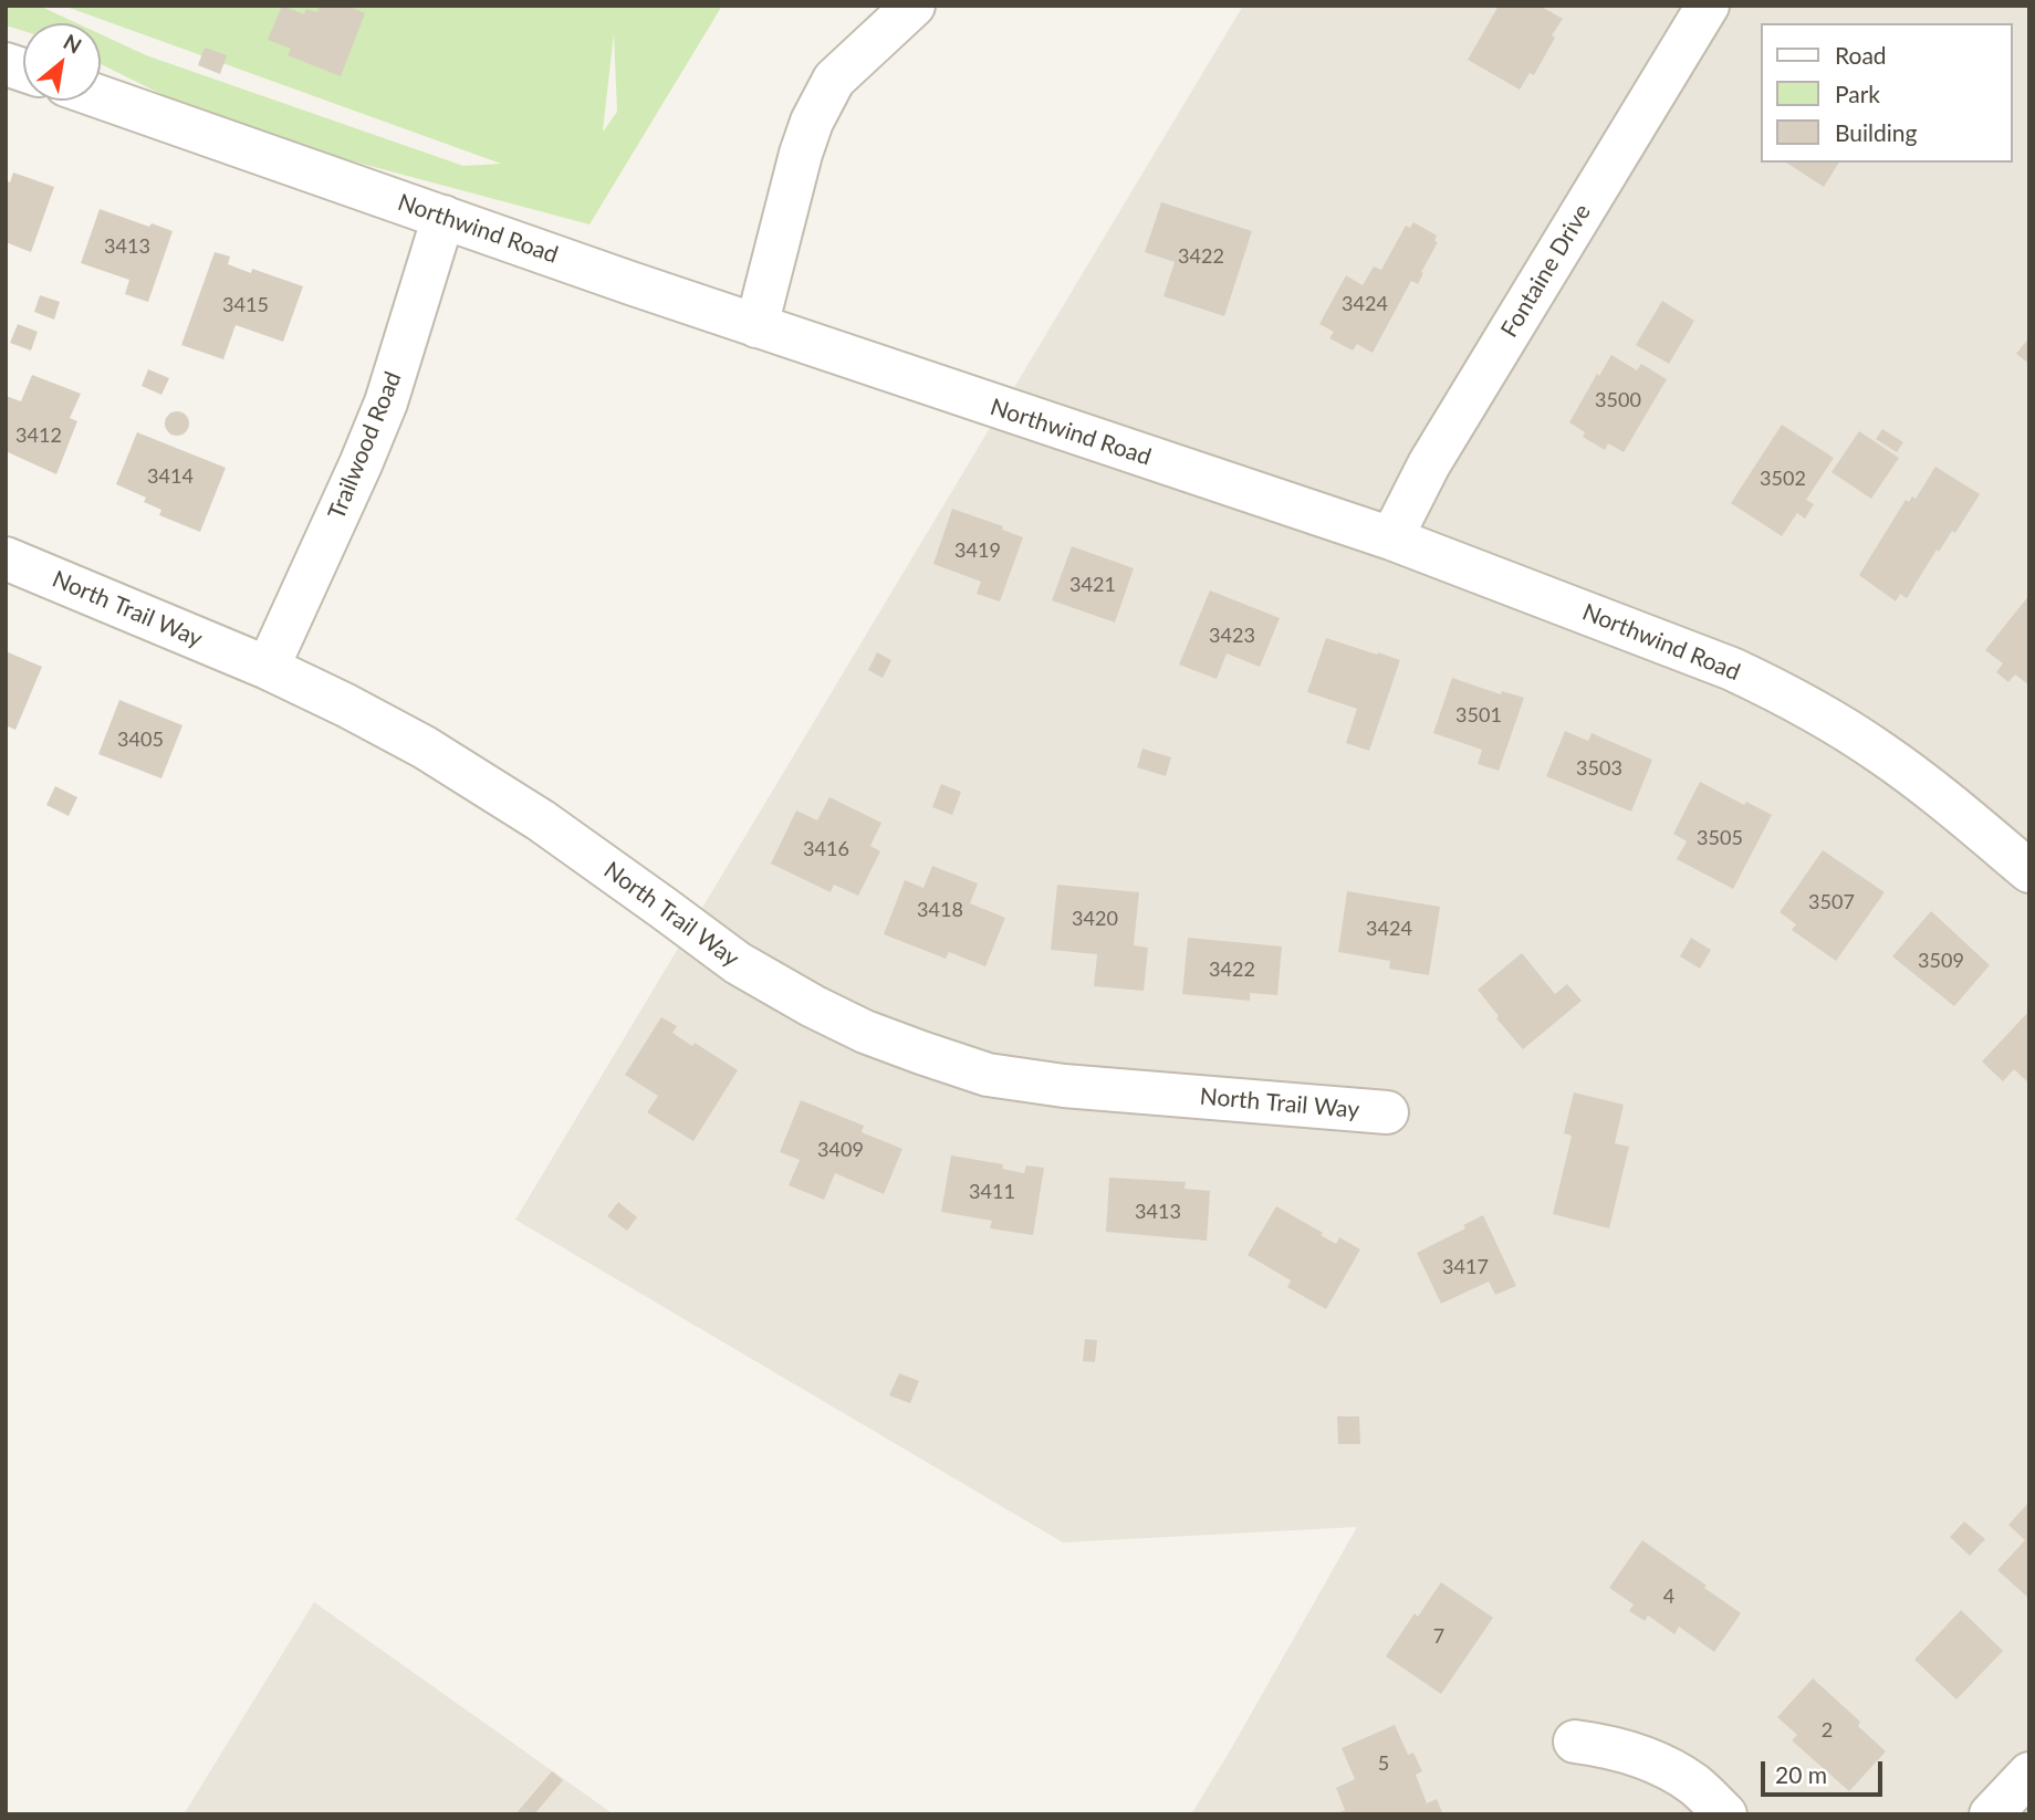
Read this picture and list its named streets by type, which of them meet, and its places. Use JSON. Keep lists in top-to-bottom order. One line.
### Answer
{"streets":{"street":["Northwind Road","Fontaine Drive","Trailwood Road","North Trail Way"]},"crossings":[["Northwind Road","Fontaine Drive"],["Northwind Road","Trailwood Road"],["Trailwood Road","North Trail Way"]],"house_numbers":["3413","3422","3424","3415","3500","3412","3414","3502","3419","3421","3423","3501","3405","3503","3505","3416","3507","3418","3420","3424","3509","3422","3409","3411","3413","3417","4","7","2","5"],"legend":["Road","Park","Building"],"scale_bar":"20 m","north":"top right"}
